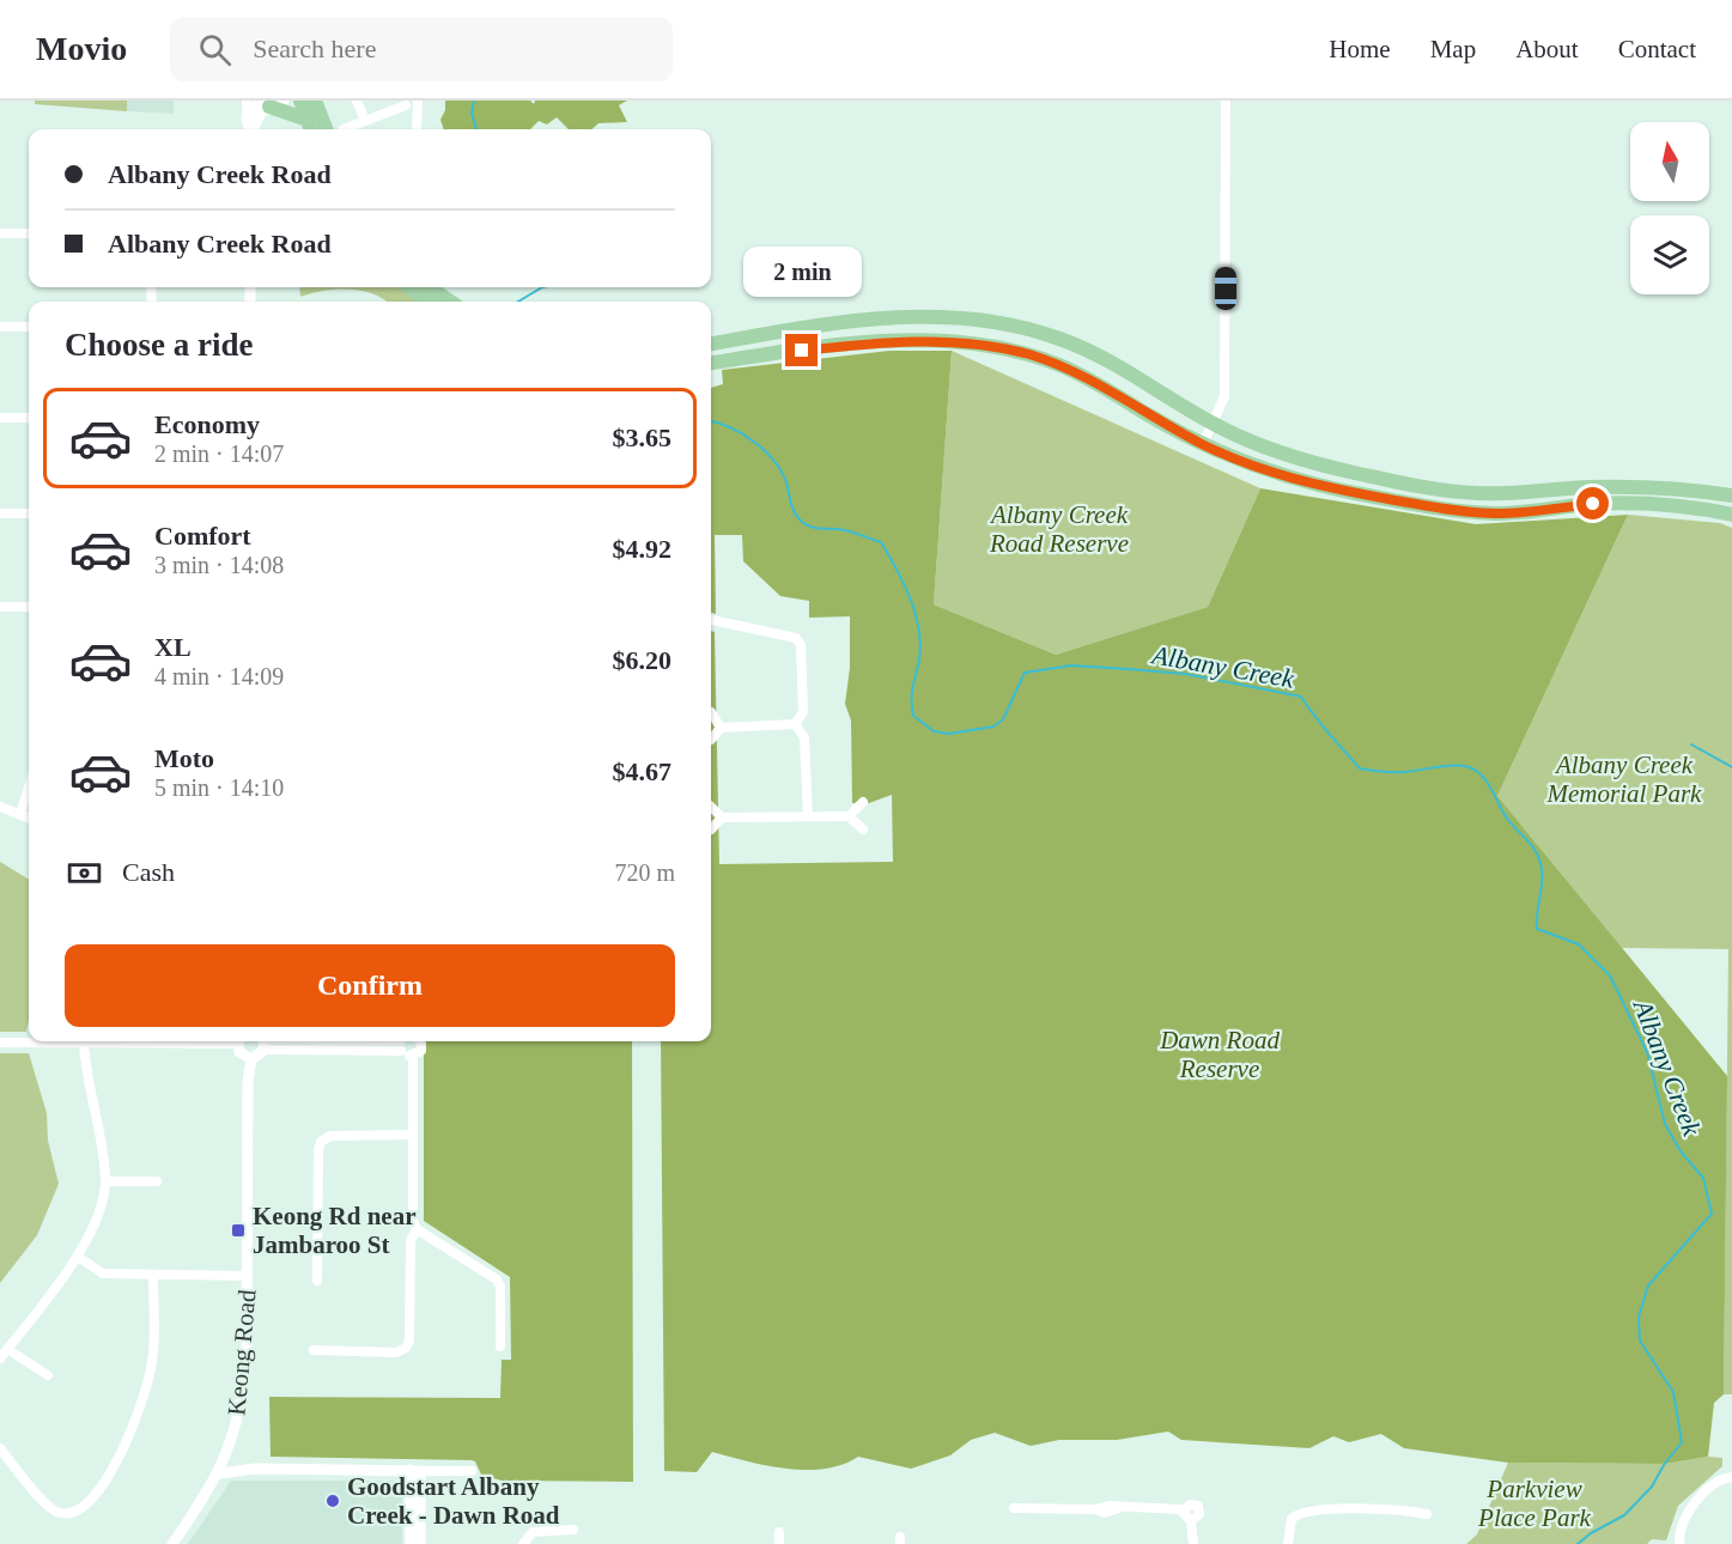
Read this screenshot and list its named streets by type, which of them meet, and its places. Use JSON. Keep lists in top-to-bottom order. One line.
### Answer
{"streets":{"street":["Keong Road"]},"water":["Albany Creek"],"parks":["Albany Creek Road Reserve","Albany Creek Memorial Park","Dawn Road Reserve","Parkview Place Park"],"places":{"transit":["Keong Rd near Jambaroo St"],"other":["Goodstart Albany Creek - Dawn Road"]},"north":"top","page":{"header":"Movio","search":"Search here","nav":["Home","Map","About","Contact"],"banner":["Albany Creek Road","Albany Creek Road"],"bubble":"2 min","heading":"Choose a ride","list":[{"name":"Economy","note":"2 min · 14:07","value":"$3.65"},{"name":"Comfort","note":"3 min · 14:08","value":"$4.92"},{"name":"XL","note":"4 min · 14:09","value":"$6.20"},{"name":"Moto","note":"5 min · 14:10","value":"$4.67"}],"pay":["Cash","720 m"],"buttons":"Confirm"}}
